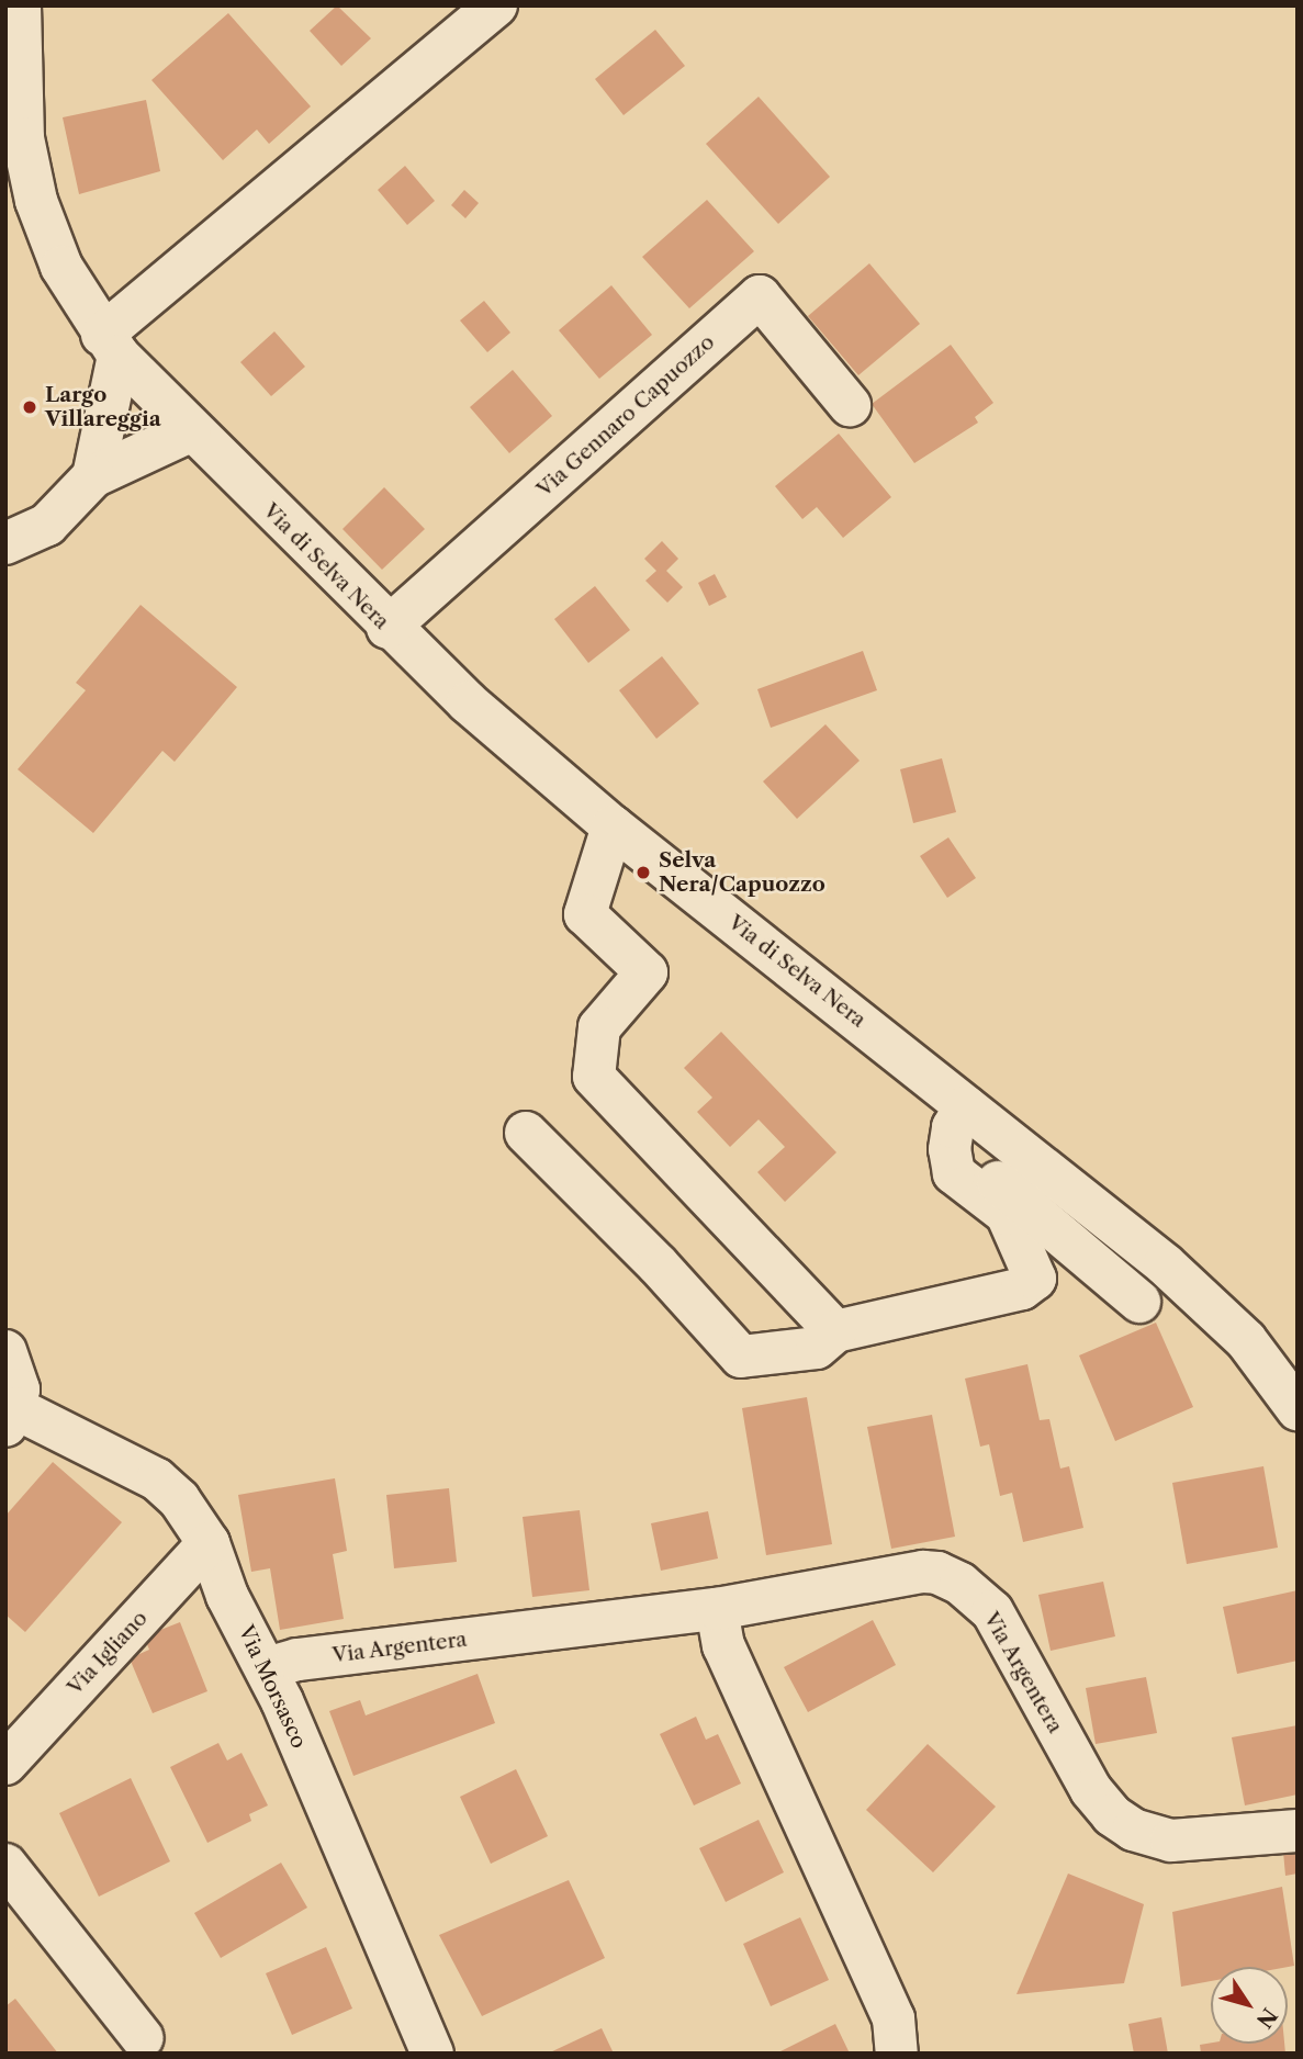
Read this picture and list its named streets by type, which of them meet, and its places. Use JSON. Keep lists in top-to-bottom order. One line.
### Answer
{"streets":{"street":["Via Gennaro Capuozzo","Via di Selva Nera","Via Argentera","Via Igliano","Via Morsasco"]},"crossings":[["Via Gennaro Capuozzo","Via di Selva Nera"],["Via Argentera","Via Morsasco"],["Via Igliano","Via Morsasco"]],"places":["Largo Villareggia","Selva Nera/Capuozzo"],"north":"bottom right"}
